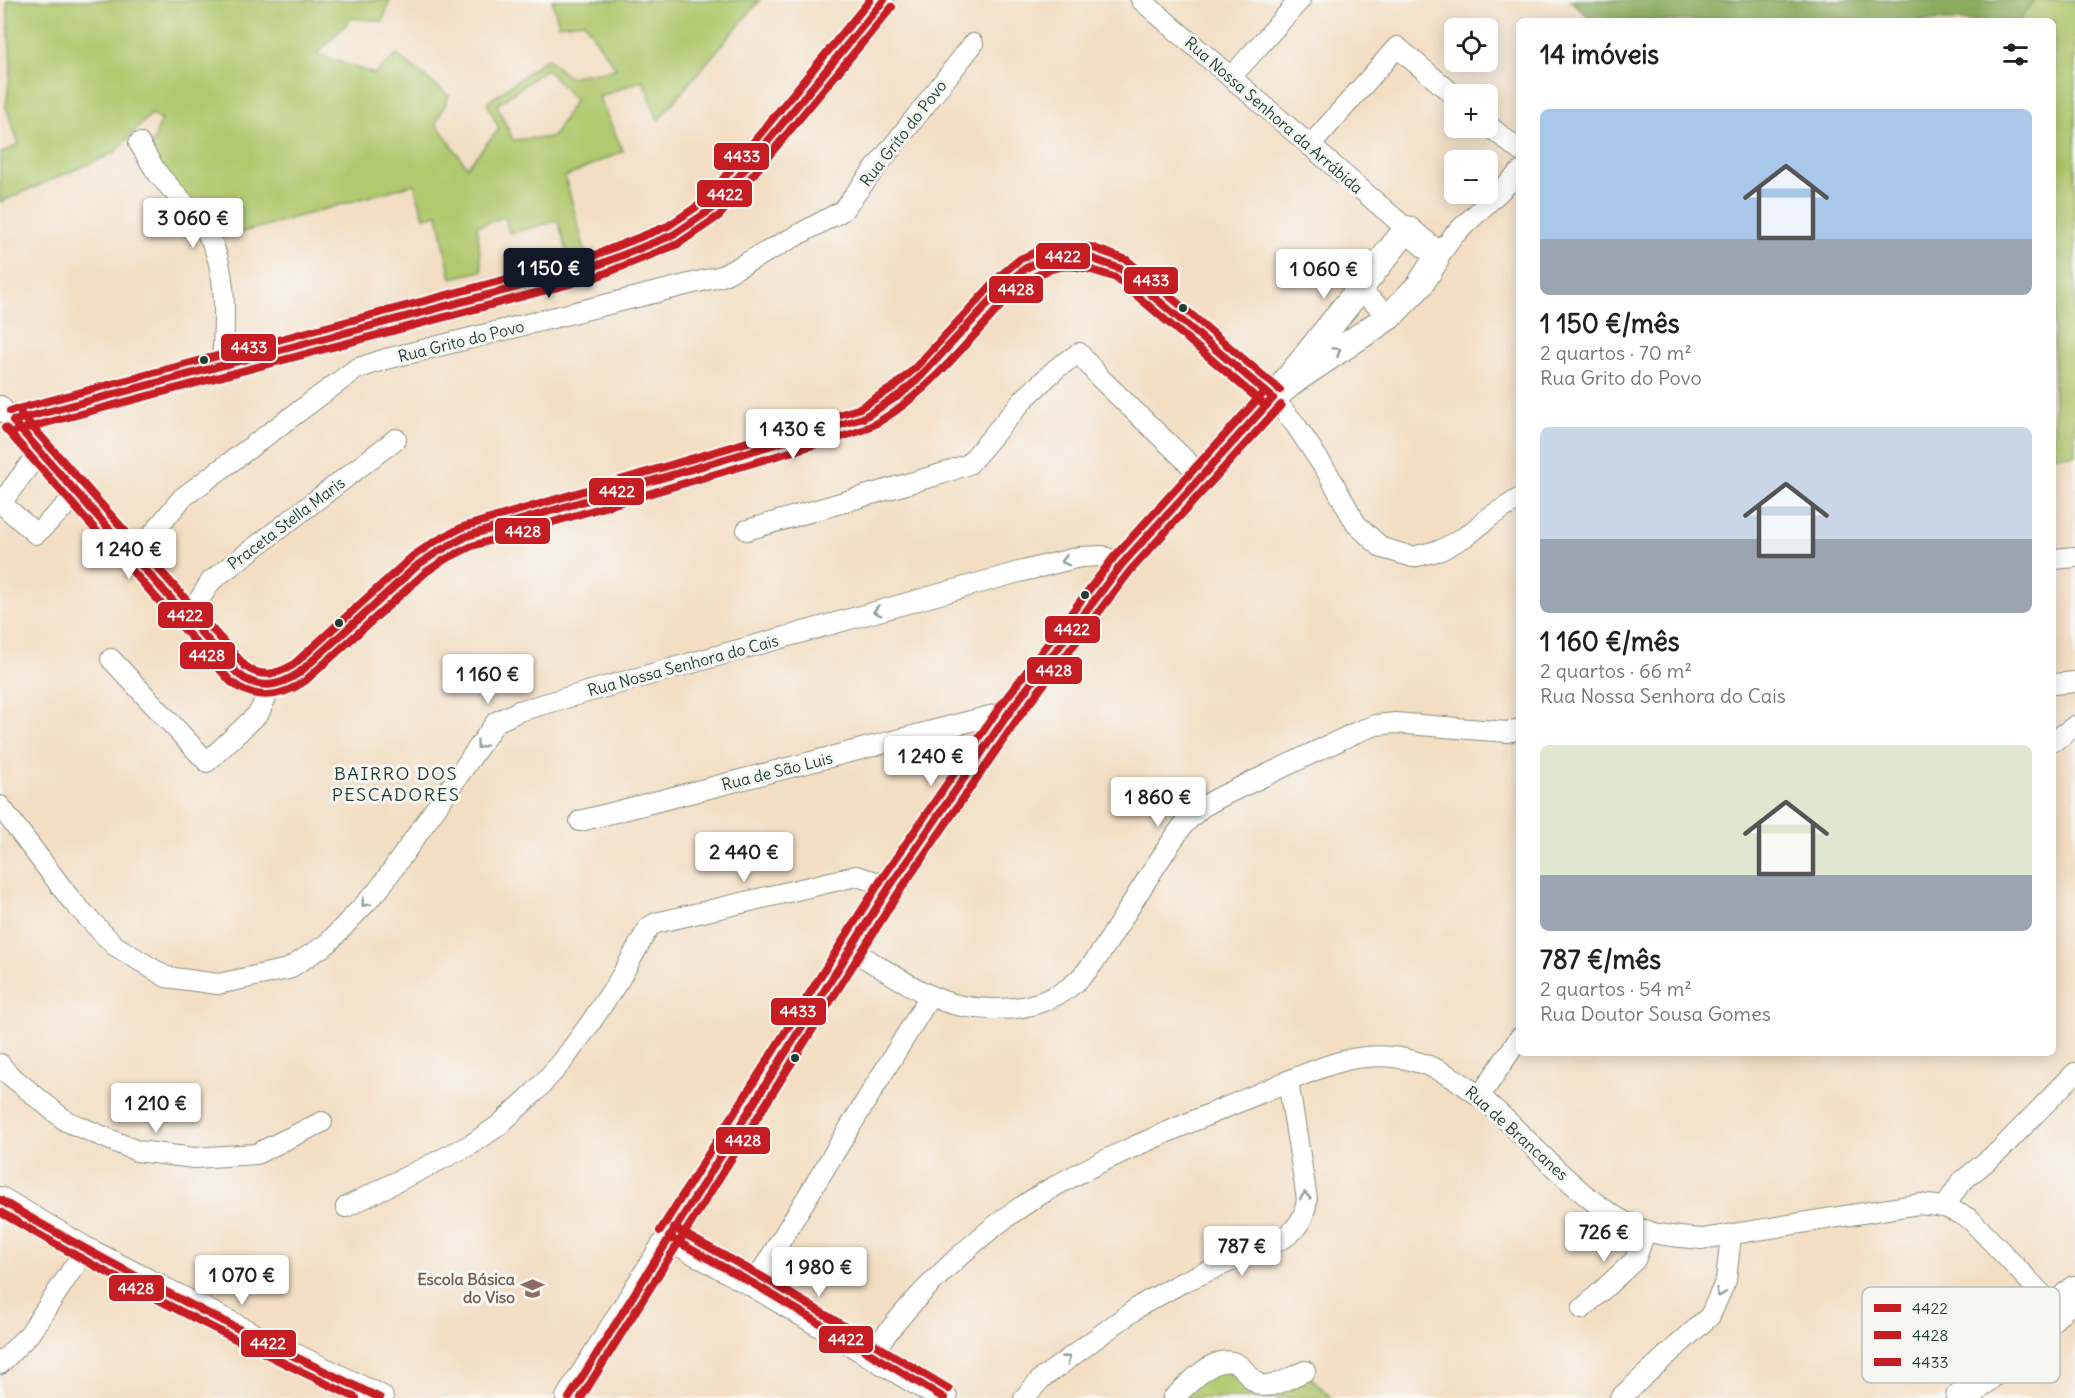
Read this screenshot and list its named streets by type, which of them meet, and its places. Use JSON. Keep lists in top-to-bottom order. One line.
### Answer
{"streets":{"street":["Rua Nossa Senhora da Arrábida","Rua Grito do Povo","Praceta Stella Maris","Rua Nossa Senhora do Cais","Rua de São Luis","Rua de Brancanes"]},"one_way":["Rua Nossa Senhora do Cais"],"districts":["BAIRRO DOS PESCADORES"],"places":{"school or university":["Escola Básica do Viso"]},"lines":["transit line 4422","transit line 4433","transit line 4428"],"legend":["4422","4428","4433"],"page":{"map_buttons":["+","−"],"heading":"14 imóveis","list":[{"name":"1 150 €/mês","note":"2 quartos · 70 m² · Rua Grito do Povo"},{"name":"1 160 €/mês","note":"2 quartos · 66 m² · Rua Nossa Senhora do Cais"},{"name":"787 €/mês","note":"2 quartos · 54 m² · Rua Doutor Sousa Gomes"}],"price":["3 060 €","1 150 €","1 060 €","1 430 €","1 240 €","1 160 €","1 240 €","1 860 €","2 440 €","1 210 €","726 €","787 €","1 980 €","1 070 €"]}}
